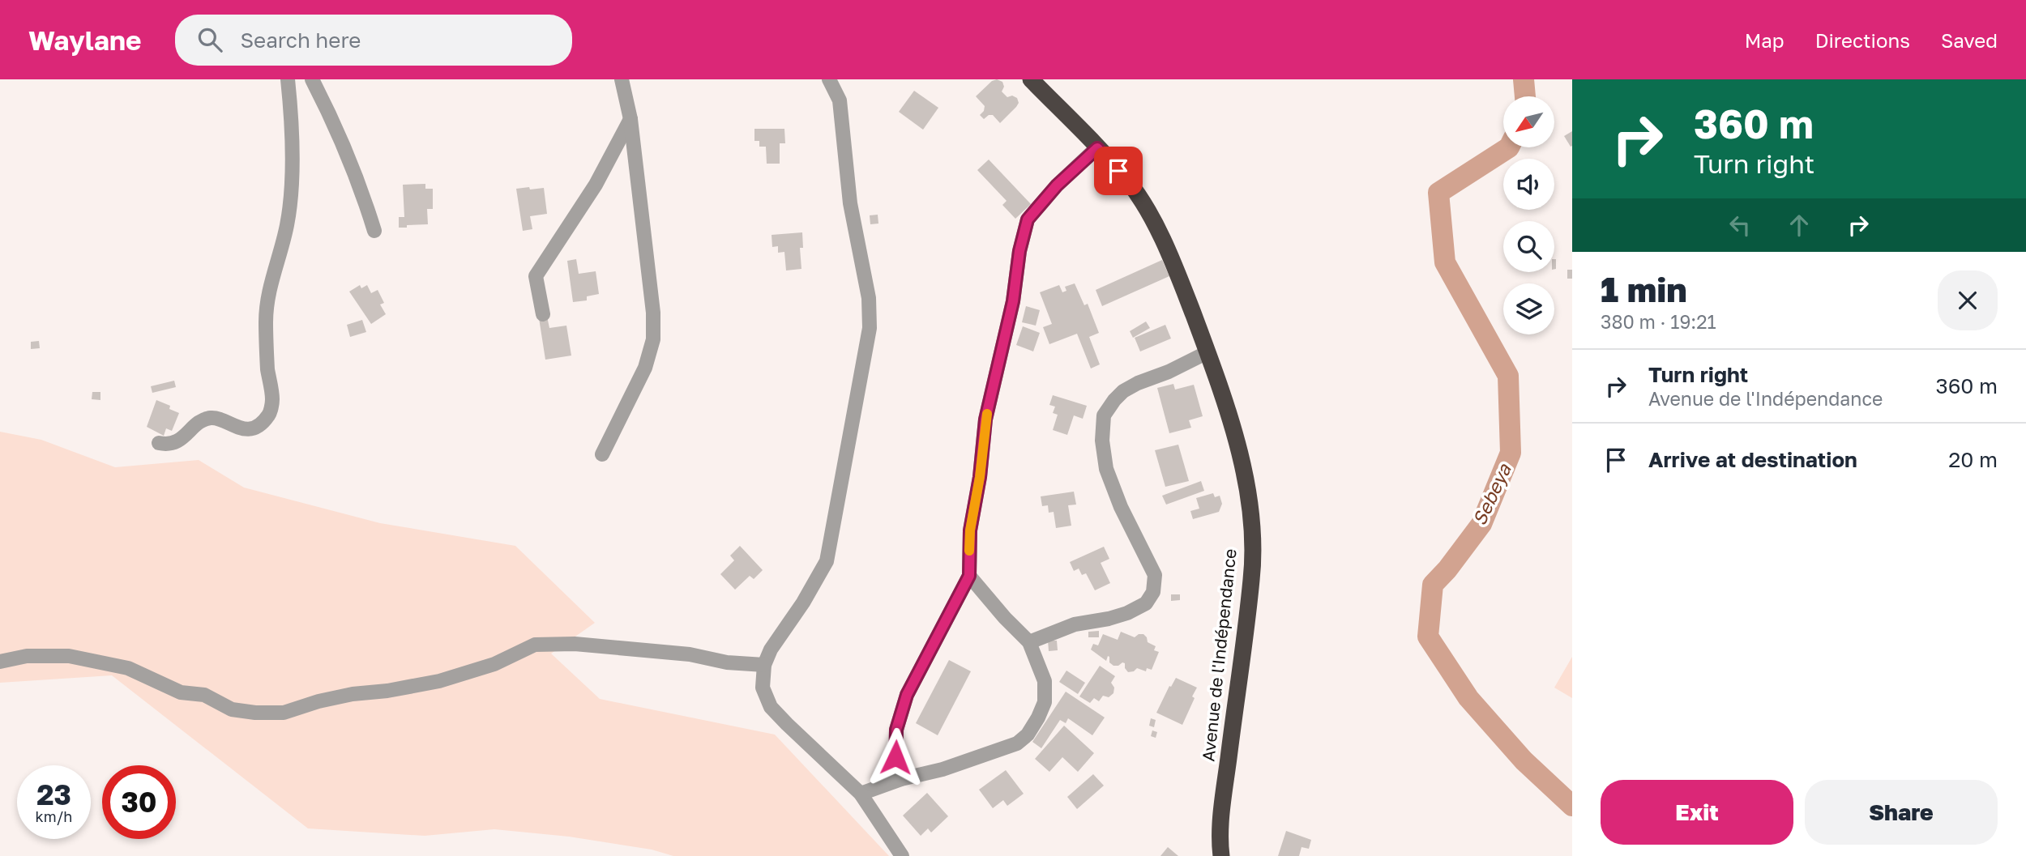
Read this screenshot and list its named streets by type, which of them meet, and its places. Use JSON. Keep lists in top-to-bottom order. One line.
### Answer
{"streets":{"highway":["Avenue de l'Indépendance"]},"water":["Sebeya"],"north":"bottom left","page":{"header":"Waylane","search":"Search here","nav":["Map","Directions","Saved"],"turn":["360 m","Turn right"],"heading":["1 min","380 m · 19:21"],"list":[{"name":"Turn right","note":"Avenue de l'Indépendance","value":"360 m"},{"name":"Arrive at destination","value":"20 m"}],"speed":"23 km/h","limit":"30","buttons":["Exit","Share"]}}
